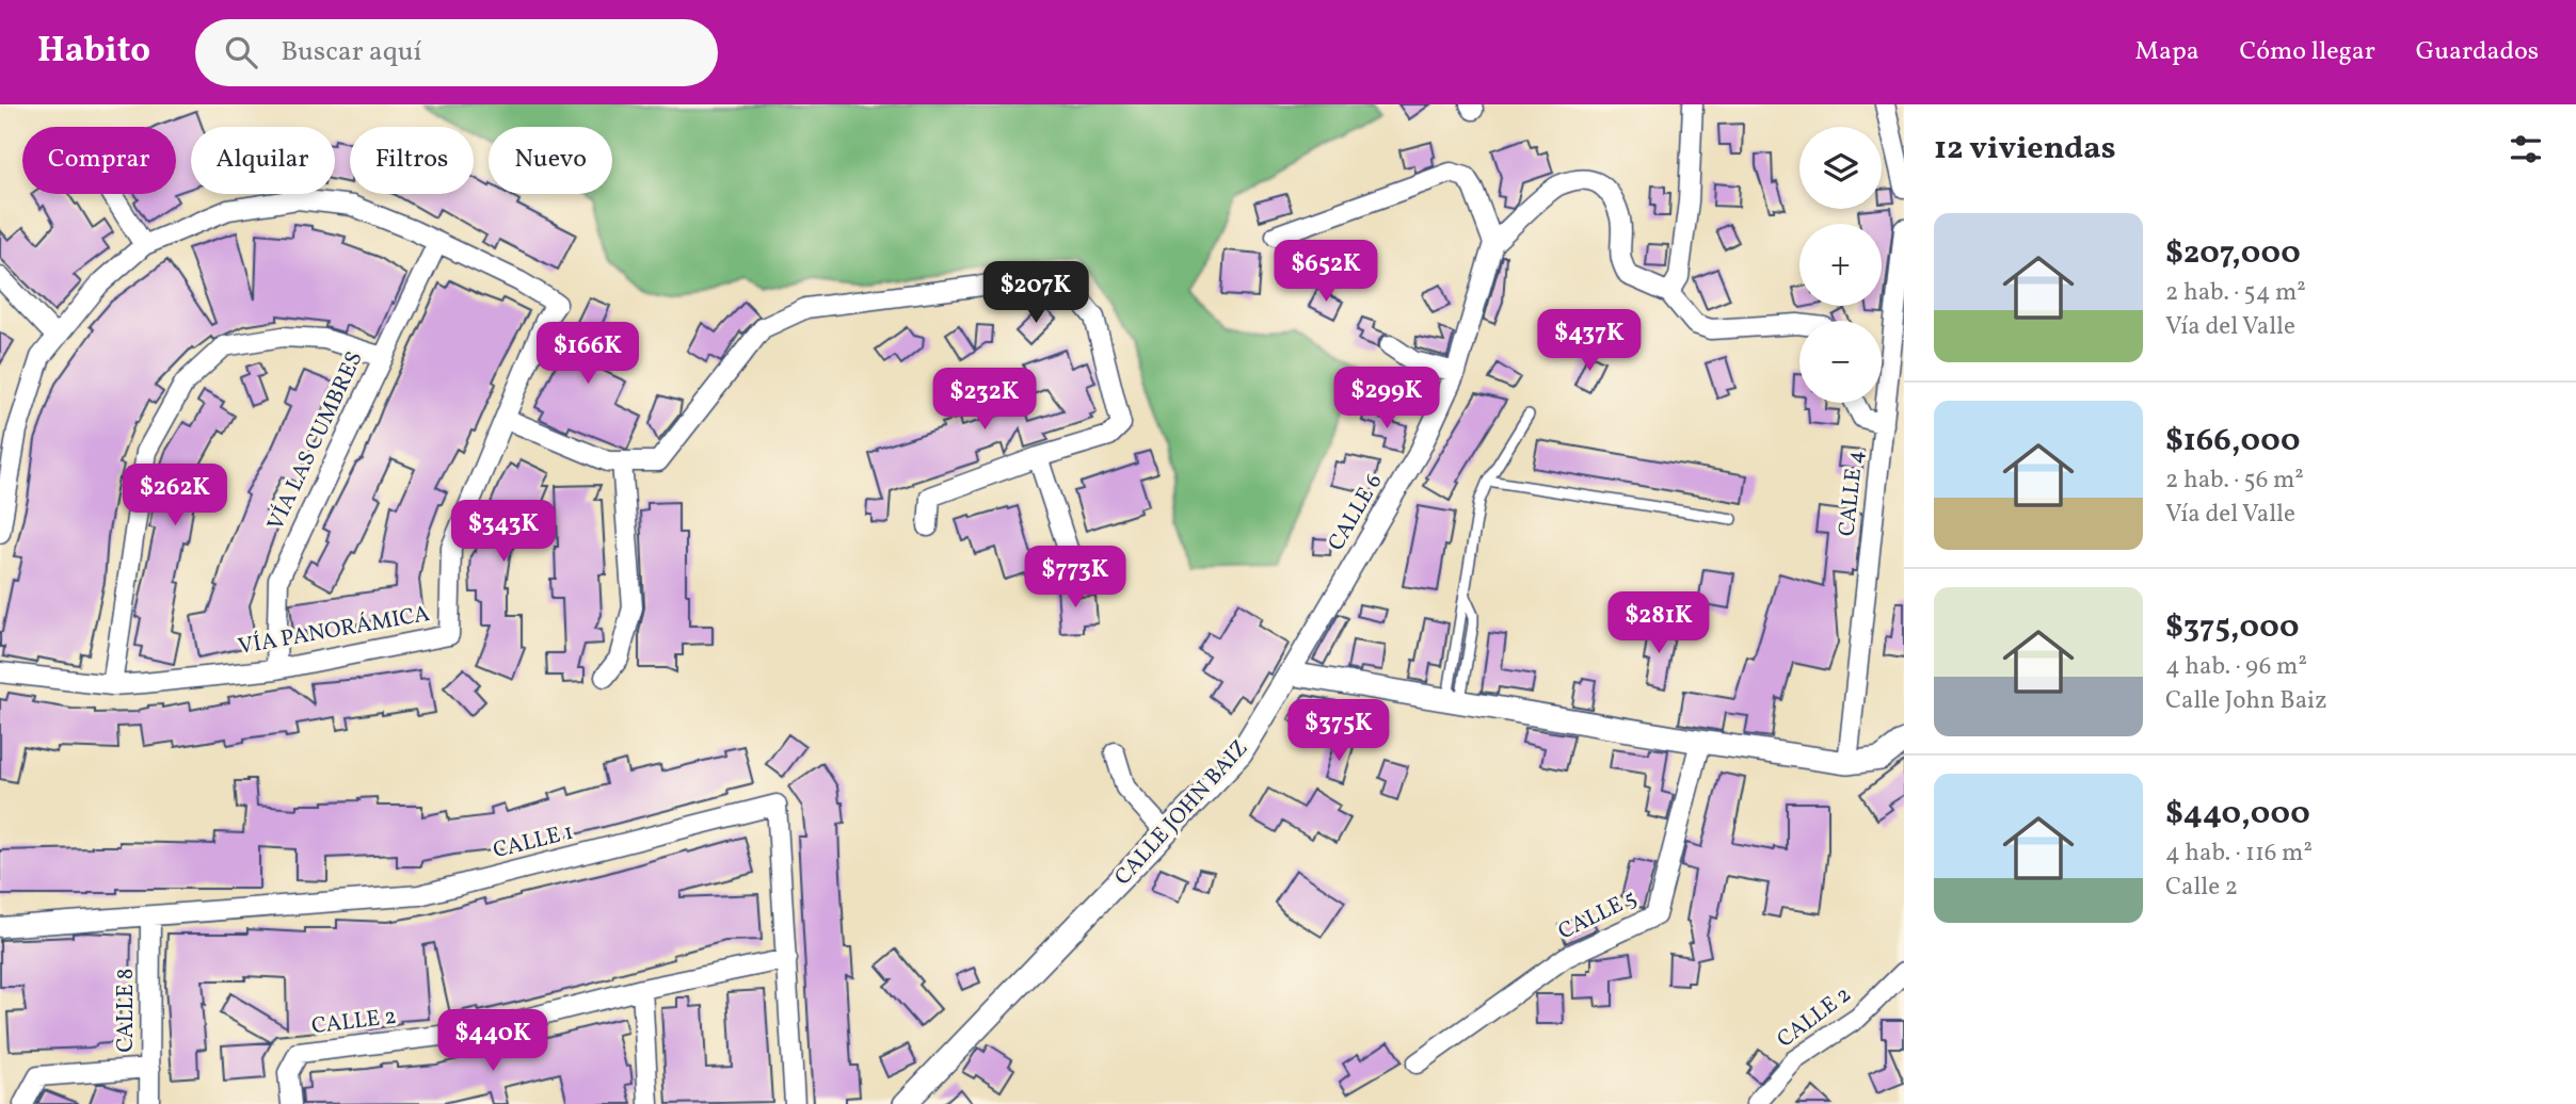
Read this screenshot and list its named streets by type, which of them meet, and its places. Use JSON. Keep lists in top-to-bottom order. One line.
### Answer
{"streets":{"street":["VÍA LAS CUMBRES","CALLE 4","CALLE 6","VÍA PANORÁMICA","CALLE JOHN BAIZ","CALLE 1","CALLE 5","CALLE 8","CALLE 2"]},"crossings":[["VÍA LAS CUMBRES","VÍA PANORÁMICA"],["CALLE 6","CALLE JOHN BAIZ"],["CALLE 1","CALLE 8"],["CALLE 1","CALLE 2"]],"page":{"header":"Habito","search":"Buscar aquí","nav":["Mapa","Cómo llegar","Guardados"],"heading":"12 viviendas","map_buttons":["+","−"],"chip":["Comprar","Alquilar","Filtros","Nuevo"],"list":[{"name":"$207,000","note":"2 hab. · 54 m² · Vía del Valle"},{"name":"$166,000","note":"2 hab. · 56 m² · Vía del Valle"},{"name":"$375,000","note":"4 hab. · 96 m² · Calle John Baiz"},{"name":"$440,000","note":"4 hab. · 116 m² · Calle 2"}],"price":["$652K","$207K","$437K","$166K","$299K","$232K","$262K","$343K","$773K","$281K","$375K","$440K"]}}
